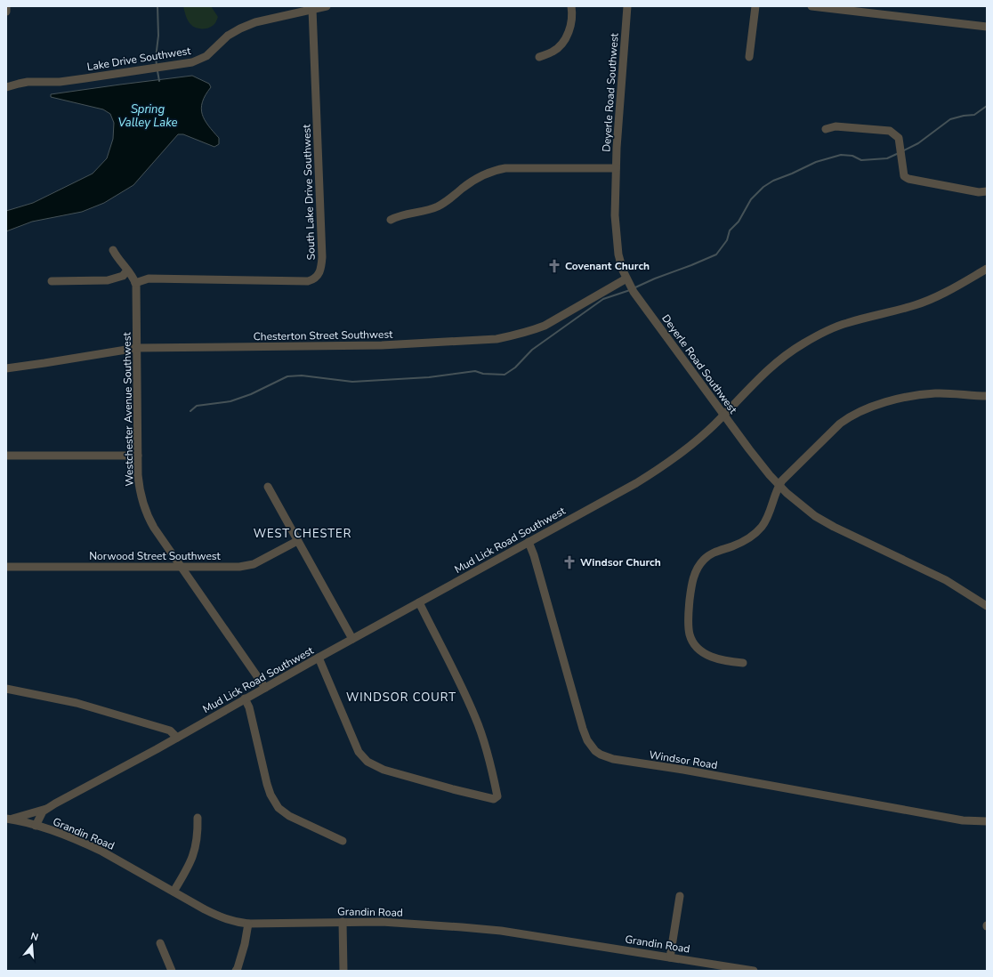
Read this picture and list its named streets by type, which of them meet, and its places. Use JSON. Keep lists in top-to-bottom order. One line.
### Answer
{"streets":{"street":["Lake Drive Southwest","Deyerle Road Southwest","South Lake Drive Southwest","Chesterton Street Southwest","Westchester Avenue Southwest","Mud Lick Road Southwest","Norwood Street Southwest","Windsor Road","Grandin Road"]},"crossings":[["Lake Drive Southwest","South Lake Drive Southwest"],["Deyerle Road Southwest","Chesterton Street Southwest"],["Deyerle Road Southwest","Mud Lick Road Southwest"],["South Lake Drive Southwest","Westchester Avenue Southwest"],["Chesterton Street Southwest","Westchester Avenue Southwest"],["Westchester Avenue Southwest","Mud Lick Road Southwest"],["Westchester Avenue Southwest","Norwood Street Southwest"],["Mud Lick Road Southwest","Windsor Road"],["Mud Lick Road Southwest","Grandin Road"]],"districts":["WEST CHESTER","WINDSOR COURT"],"water":["Spring Valley Lake"],"places":{"church":["Covenant Church","Windsor Church"]},"north":"top"}
